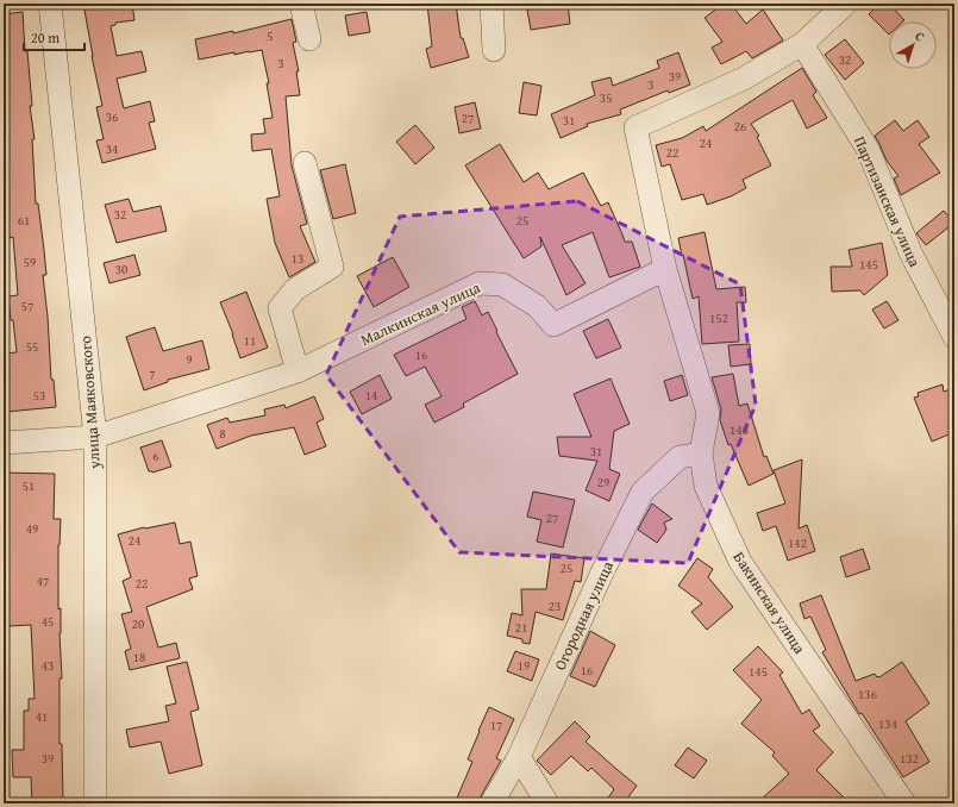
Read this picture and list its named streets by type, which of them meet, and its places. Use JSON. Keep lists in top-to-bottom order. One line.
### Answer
{"streets":{"street":["Партизанская улица","Малкинская улица","улица Маяковского","Бакинская улица","Огородная улица"]},"crossings":[["Малкинская улица","улица Маяковского"],["Малкинская улица","Бакинская улица"],["Бакинская улица","Огородная улица"]],"house_numbers":["5","32","3","39","3","35","36","27","31","26","24","34","22","32","61","25","13","59","145","30","57","152","11","55","16","9","7","53","14","148","8","31","6","29","51","27","49","24","142","25","47","22","23","45","20","21","18","43","19","16","145","136","41","134","17","39","132"],"scale_bar":"20 m","north":"top right"}
